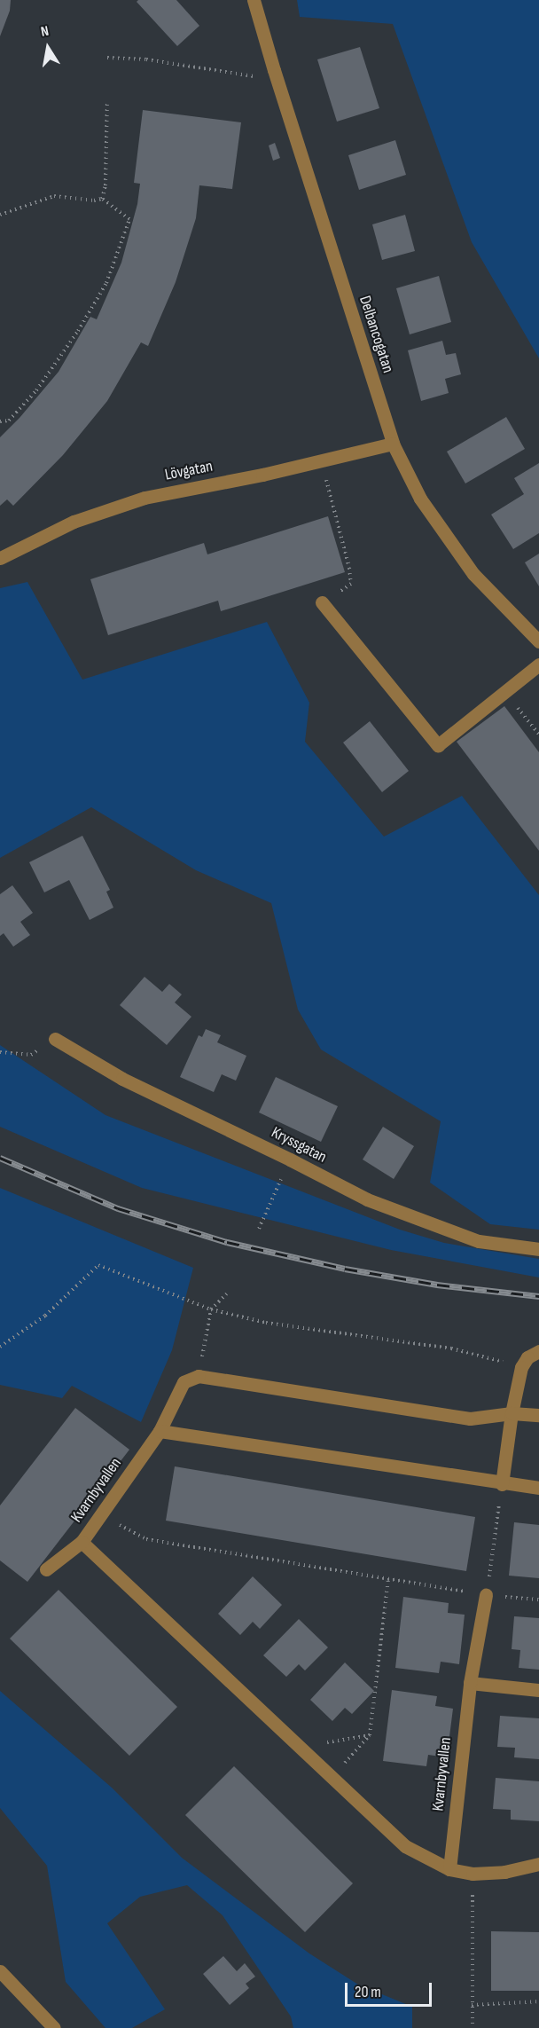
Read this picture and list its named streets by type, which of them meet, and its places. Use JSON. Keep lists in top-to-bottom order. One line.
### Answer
{"streets":{"street":["Delbancogatan","Lövgatan","Kryssgatan","Kvarnbyvallen"]},"crossings":[["Delbancogatan","Lövgatan"]],"scale_bar":"20 m","north":"top"}
